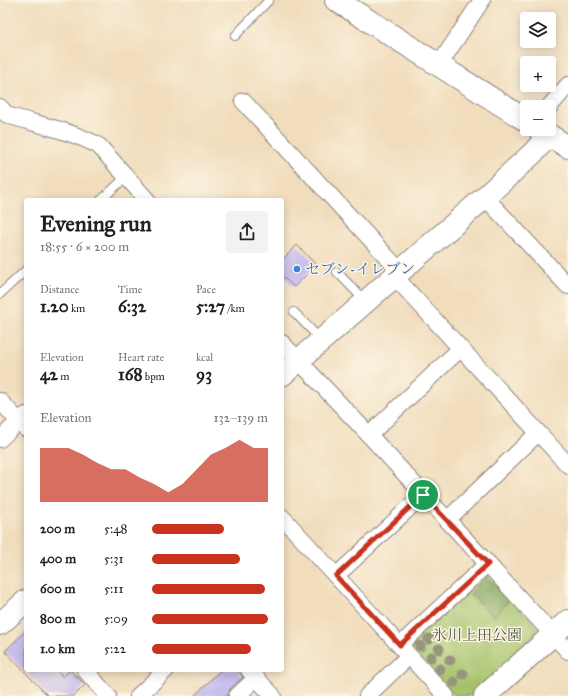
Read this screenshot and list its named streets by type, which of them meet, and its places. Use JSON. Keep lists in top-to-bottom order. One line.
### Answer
{"parks":["氷川上田公園"],"places":["セブン-イレブン"],"page":{"map_buttons":["+","−"],"heading":["Evening run","18:55 · 6 × 200 m"],"stats":[["Distance","1.20 km"],["Time","6:32"],["Pace","5:27 /km"],["Elevation","42 m"],["Heart rate","168 bpm"],["kcal","93"]],"chart":["Elevation","132–139 m"],"list":[{"name":"200 m","note":"5:48"},{"name":"400 m","note":"5:31"},{"name":"600 m","note":"5:11"},{"name":"800 m","note":"5:09"},{"name":"1.0 km","note":"5:22"}]}}
